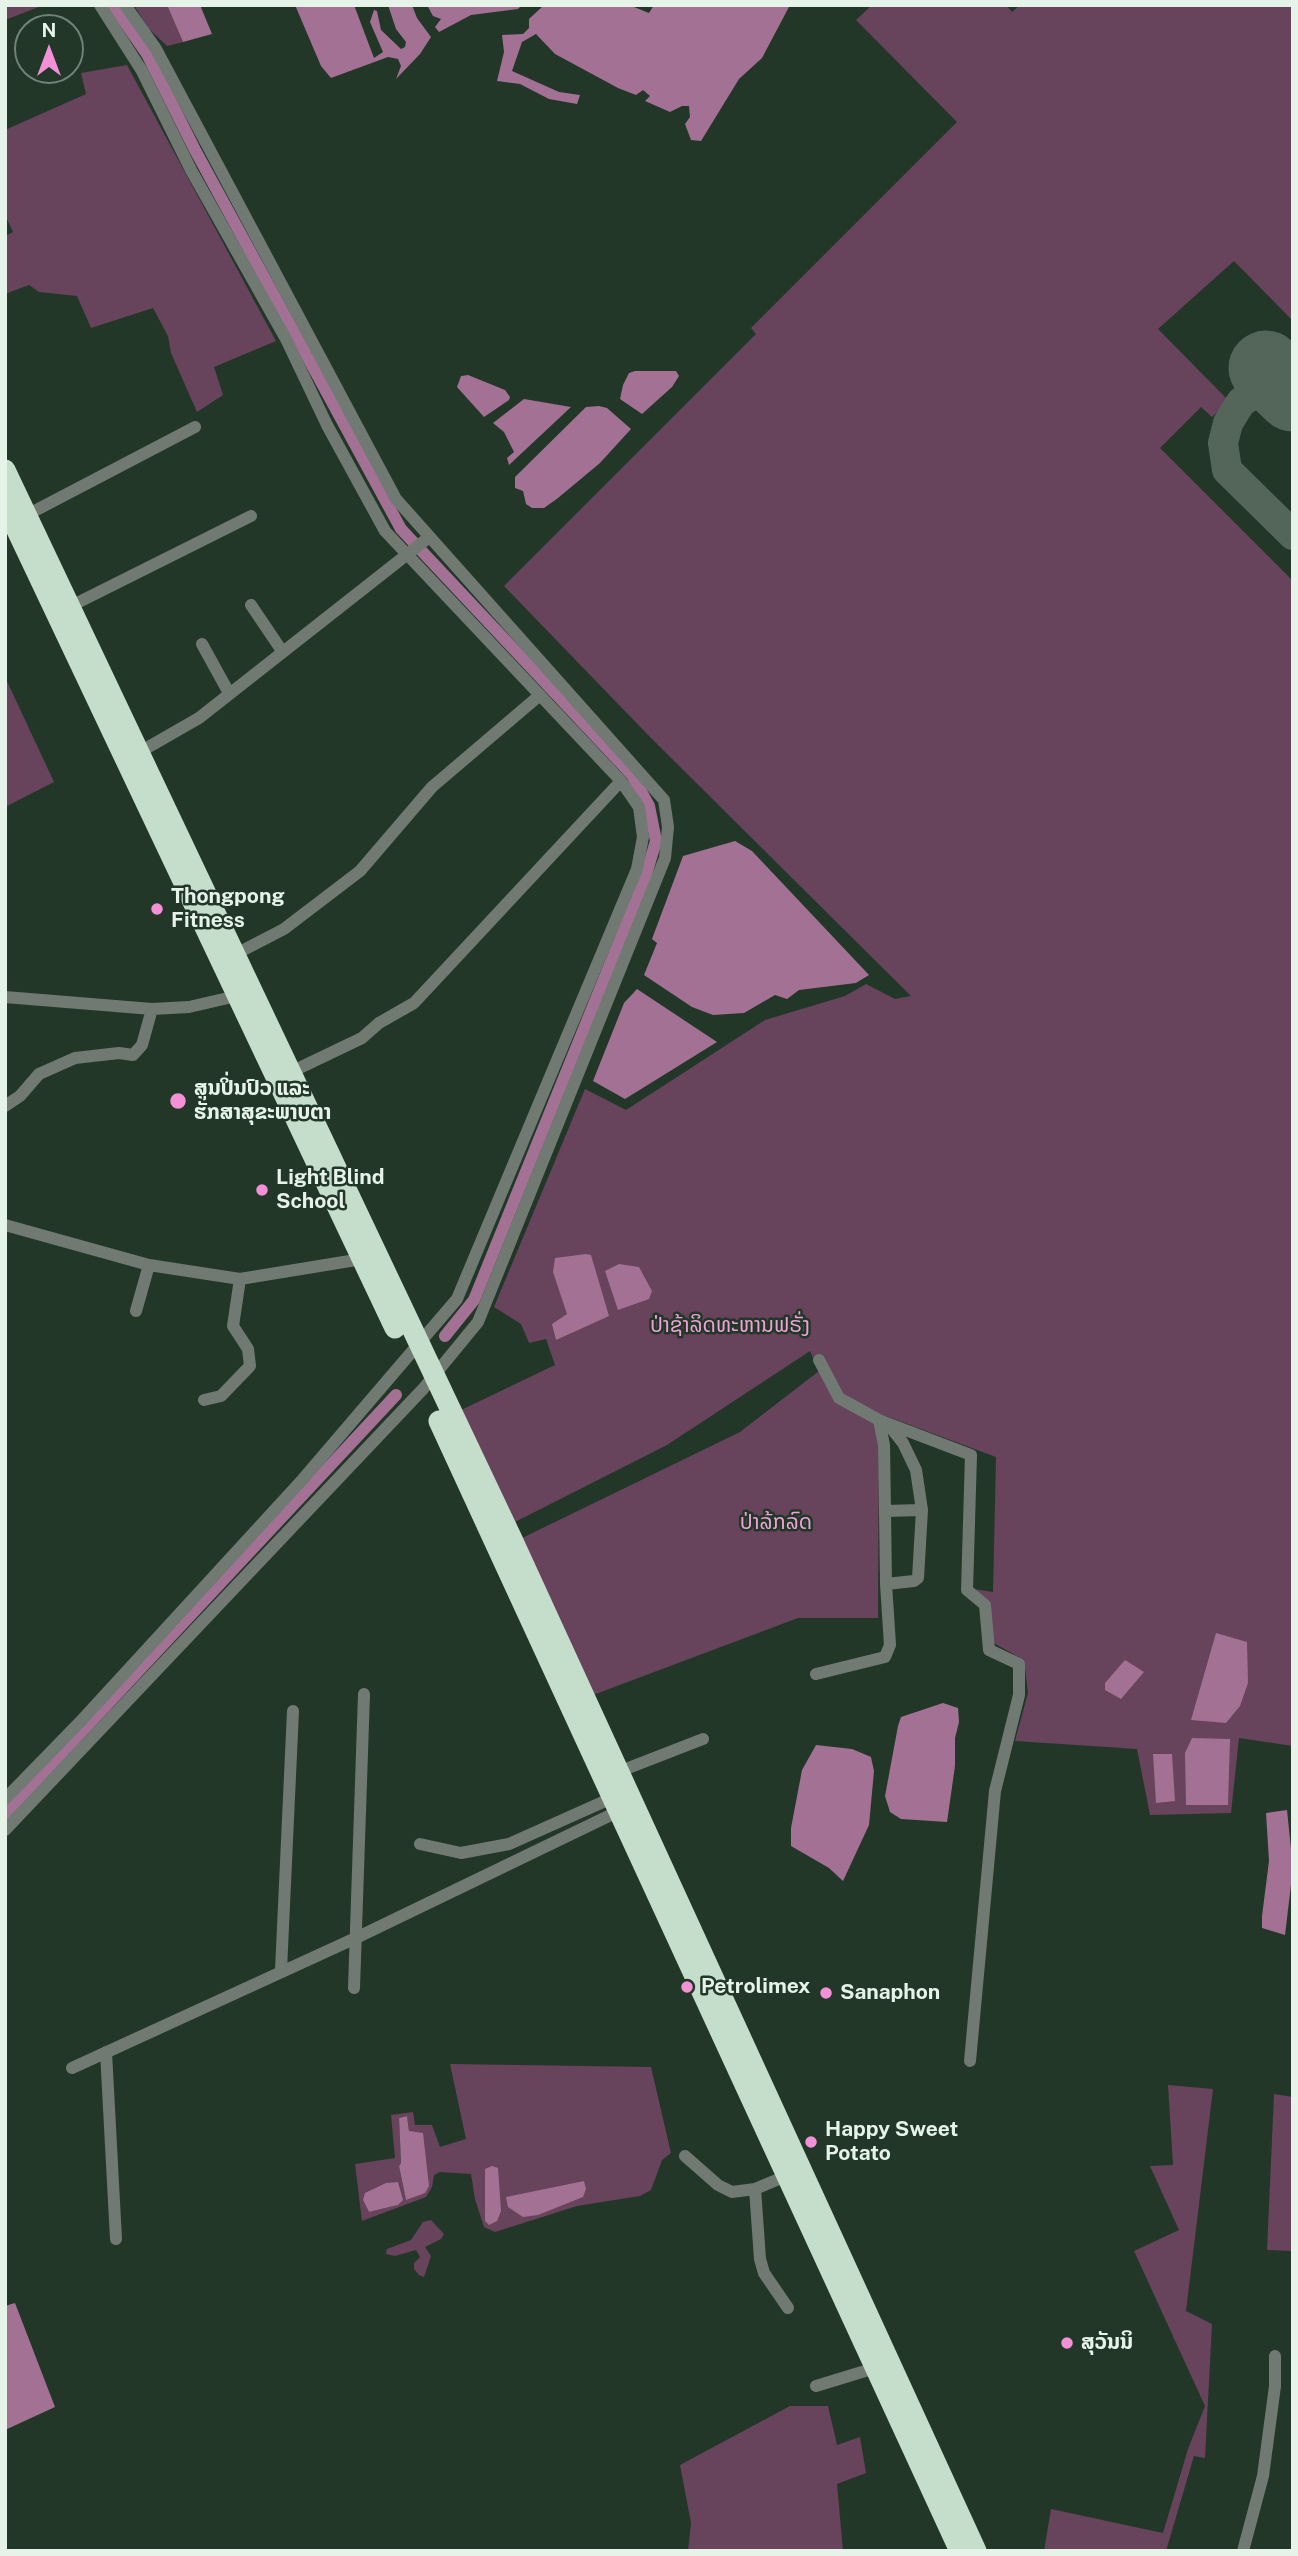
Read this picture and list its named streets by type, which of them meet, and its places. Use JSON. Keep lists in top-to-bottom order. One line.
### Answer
{"parks":["ປ່າຊ້າລິດທະຫານຟຣັ່ງ","ປ່າລ້ກລົດ"],"places":["Thongpong Fitness","ສູນປິ່ນປົວ ແລະ ຮັກສາສຸຂະພາບຕາ","Light Blind School","Petrolimex","Sanaphon","Happy Sweet Potato","ສຸວັນນິ"],"north":"top"}
